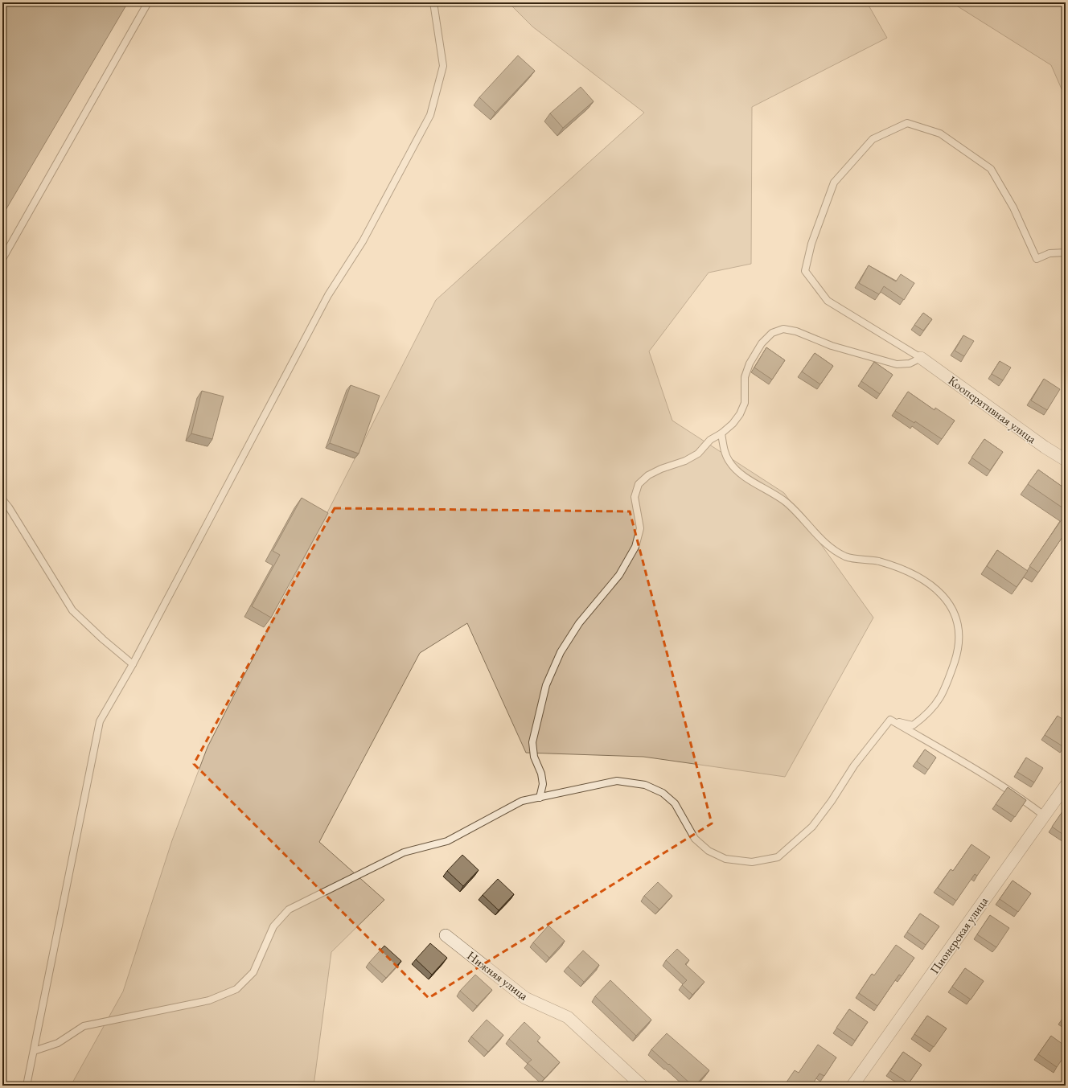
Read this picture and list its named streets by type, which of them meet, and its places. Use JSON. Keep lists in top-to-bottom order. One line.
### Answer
{"streets":{"street":["Кооперативная улица","Пионерская улица","Нижняя улица"]}}
